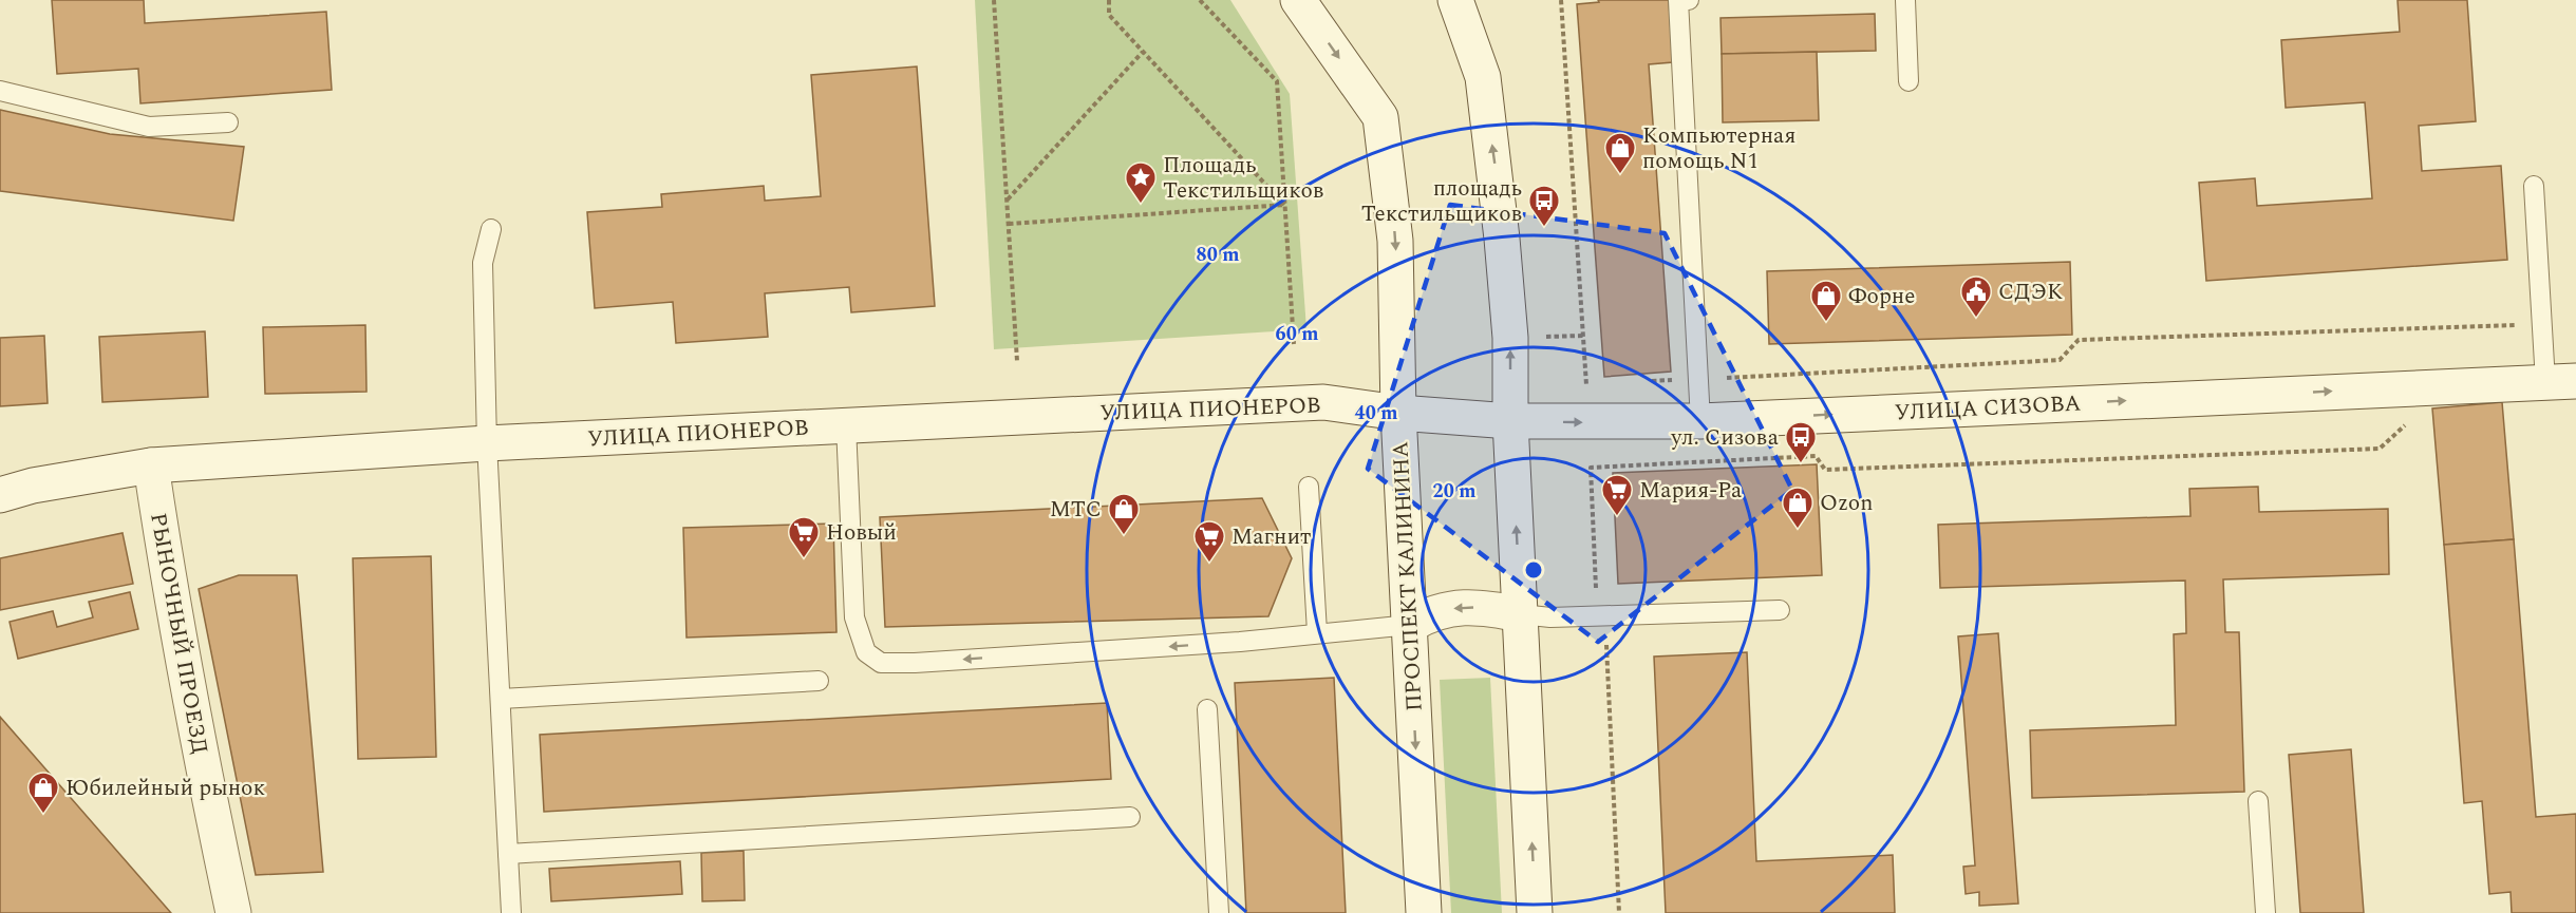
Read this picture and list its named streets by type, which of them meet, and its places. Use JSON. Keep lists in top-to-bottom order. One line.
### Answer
{"streets":{"main road":["УЛИЦА СИЗОВА","УЛИЦА ПИОНЕРОВ","ПРОСПЕКТ КАЛИНИНА","РЫНОЧНЫЙ ПРОЕЗД"]},"crossings":[["УЛИЦА СИЗОВА","УЛИЦА ПИОНЕРОВ"],["УЛИЦА СИЗОВА","ПРОСПЕКТ КАЛИНИНА"],["УЛИЦА ПИОНЕРОВ","ПРОСПЕКТ КАЛИНИНА"],["УЛИЦА ПИОНЕРОВ","РЫНОЧНЫЙ ПРОЕЗД"]],"one_way":["УЛИЦА СИЗОВА"],"places":{"shop":["Компьютерная помощь N1","Форне","Ozon","МТС","Юбилейный рынок"],"place":["Площадь Текстильщиков"],"bus stop":["площадь Текстильщиков","ул. Сизова"],"public building":["СДЭК"],"supermarket":["Мария-Ра","Новый","Магнит"]},"rings":["80 m","60 m","40 m","20 m"]}
